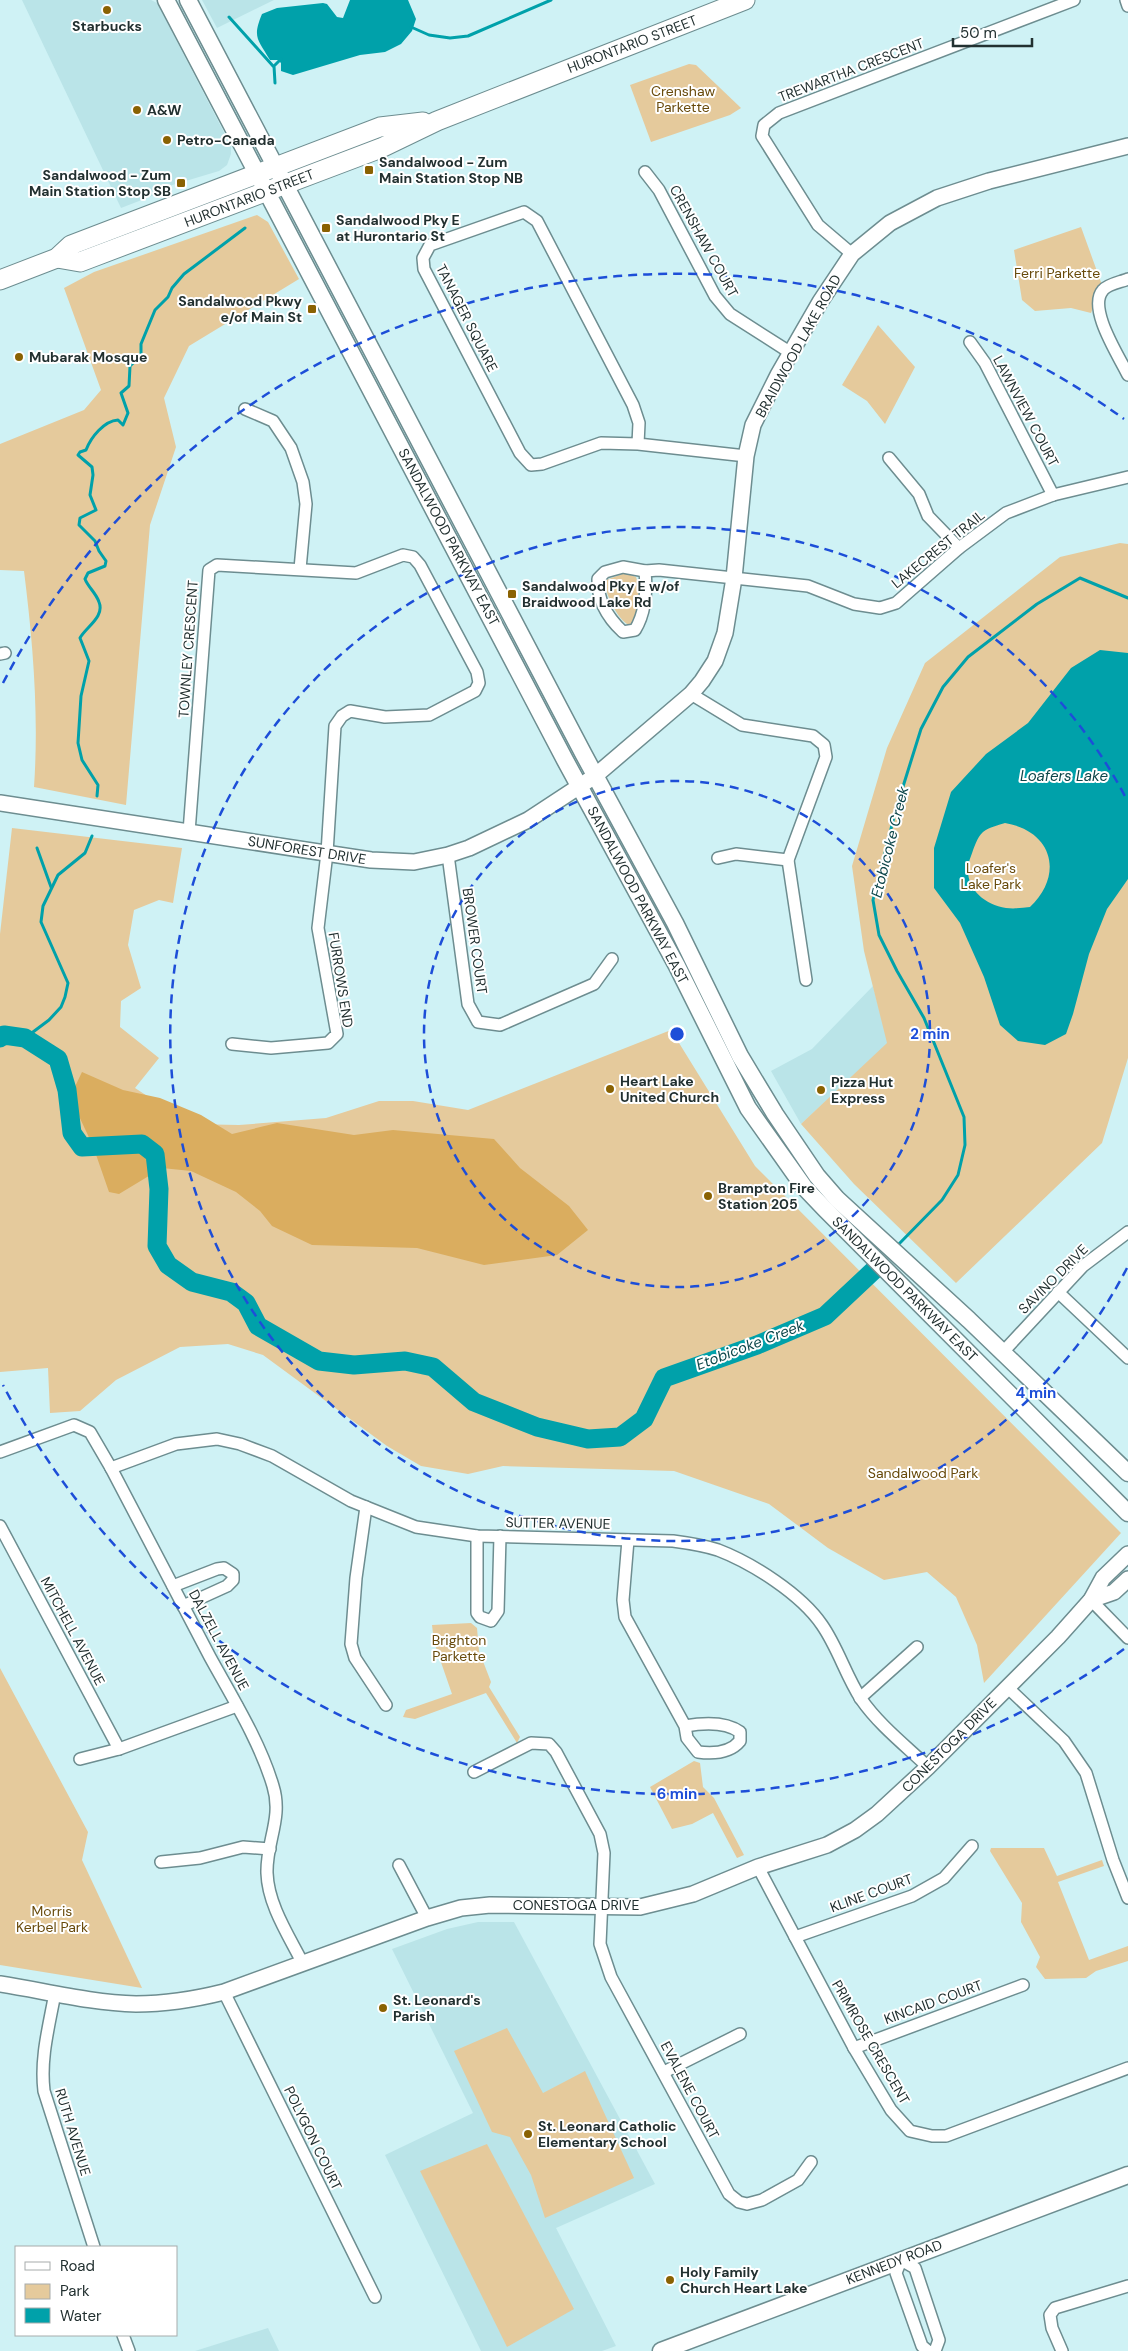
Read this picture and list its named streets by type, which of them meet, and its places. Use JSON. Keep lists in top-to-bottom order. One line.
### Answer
{"streets":{"main road":["HURONTARIO STREET","SANDALWOOD PARKWAY EAST","KENNEDY ROAD"],"street":["TREWARTHA CRESCENT","CRENSHAW COURT","TANAGER SQUARE","BRAIDWOOD LAKE ROAD","LAWNVIEW COURT","LAKECREST TRAIL","TOWNLEY CRESCENT","SUNFOREST DRIVE","BROWER COURT","FURROWS END","SAVINO DRIVE","SUTTER AVENUE","MITCHELL AVENUE","DALZELL AVENUE","CONESTOGA DRIVE","KLINE COURT","KINCAID COURT","PRIMROSE CRESCENT","EVALENE COURT","RUTH AVENUE","POLYGON COURT"]},"crossings":[["HURONTARIO STREET","SANDALWOOD PARKWAY EAST"],["TREWARTHA CRESCENT","BRAIDWOOD LAKE ROAD"],["CRENSHAW COURT","BRAIDWOOD LAKE ROAD"],["TANAGER SQUARE","BRAIDWOOD LAKE ROAD"],["BRAIDWOOD LAKE ROAD","SANDALWOOD PARKWAY EAST"],["BRAIDWOOD LAKE ROAD","LAKECREST TRAIL"],["BRAIDWOOD LAKE ROAD","SUNFOREST DRIVE"],["LAWNVIEW COURT","LAKECREST TRAIL"],["SANDALWOOD PARKWAY EAST","SUNFOREST DRIVE"],["SANDALWOOD PARKWAY EAST","SAVINO DRIVE"],["TOWNLEY CRESCENT","SUNFOREST DRIVE"],["TOWNLEY CRESCENT","FURROWS END"],["SUNFOREST DRIVE","BROWER COURT"],["SUNFOREST DRIVE","FURROWS END"],["SUTTER AVENUE","DALZELL AVENUE"],["SUTTER AVENUE","CONESTOGA DRIVE"],["DALZELL AVENUE","CONESTOGA DRIVE"],["CONESTOGA DRIVE","PRIMROSE CRESCENT"],["CONESTOGA DRIVE","EVALENE COURT"],["CONESTOGA DRIVE","RUTH AVENUE"],["CONESTOGA DRIVE","POLYGON COURT"],["KLINE COURT","PRIMROSE CRESCENT"],["KINCAID COURT","PRIMROSE CRESCENT"]],"water":["Loafers Lake","Etobicoke Creek"],"parks":["Crenshaw Parkette","Ferri Parkette","Loafer's Lake Park","Sandalwood Park","Brighton Parkette","Morris Kerbel Park"],"places":{"other":["Starbucks","A&W","Petro-Canada","Mubarak Mosque","Heart Lake United Church","Pizza Hut Express","Brampton Fire Station 205","St. Leonard's Parish","St. Leonard Catholic Elementary School","Holy Family Church Heart Lake"],"transit":["Sandalwood - Zum Main Station Stop NB","Sandalwood - Zum Main Station Stop SB","Sandalwood Pky E at Hurontario St","Sandalwood Pkwy e/of Main St","Sandalwood Pky E w/of Braidwood Lake Rd"]},"legend":["Road","Park","Water"],"scale_bar":"50 m","rings":["2 min","4 min","6 min"]}
